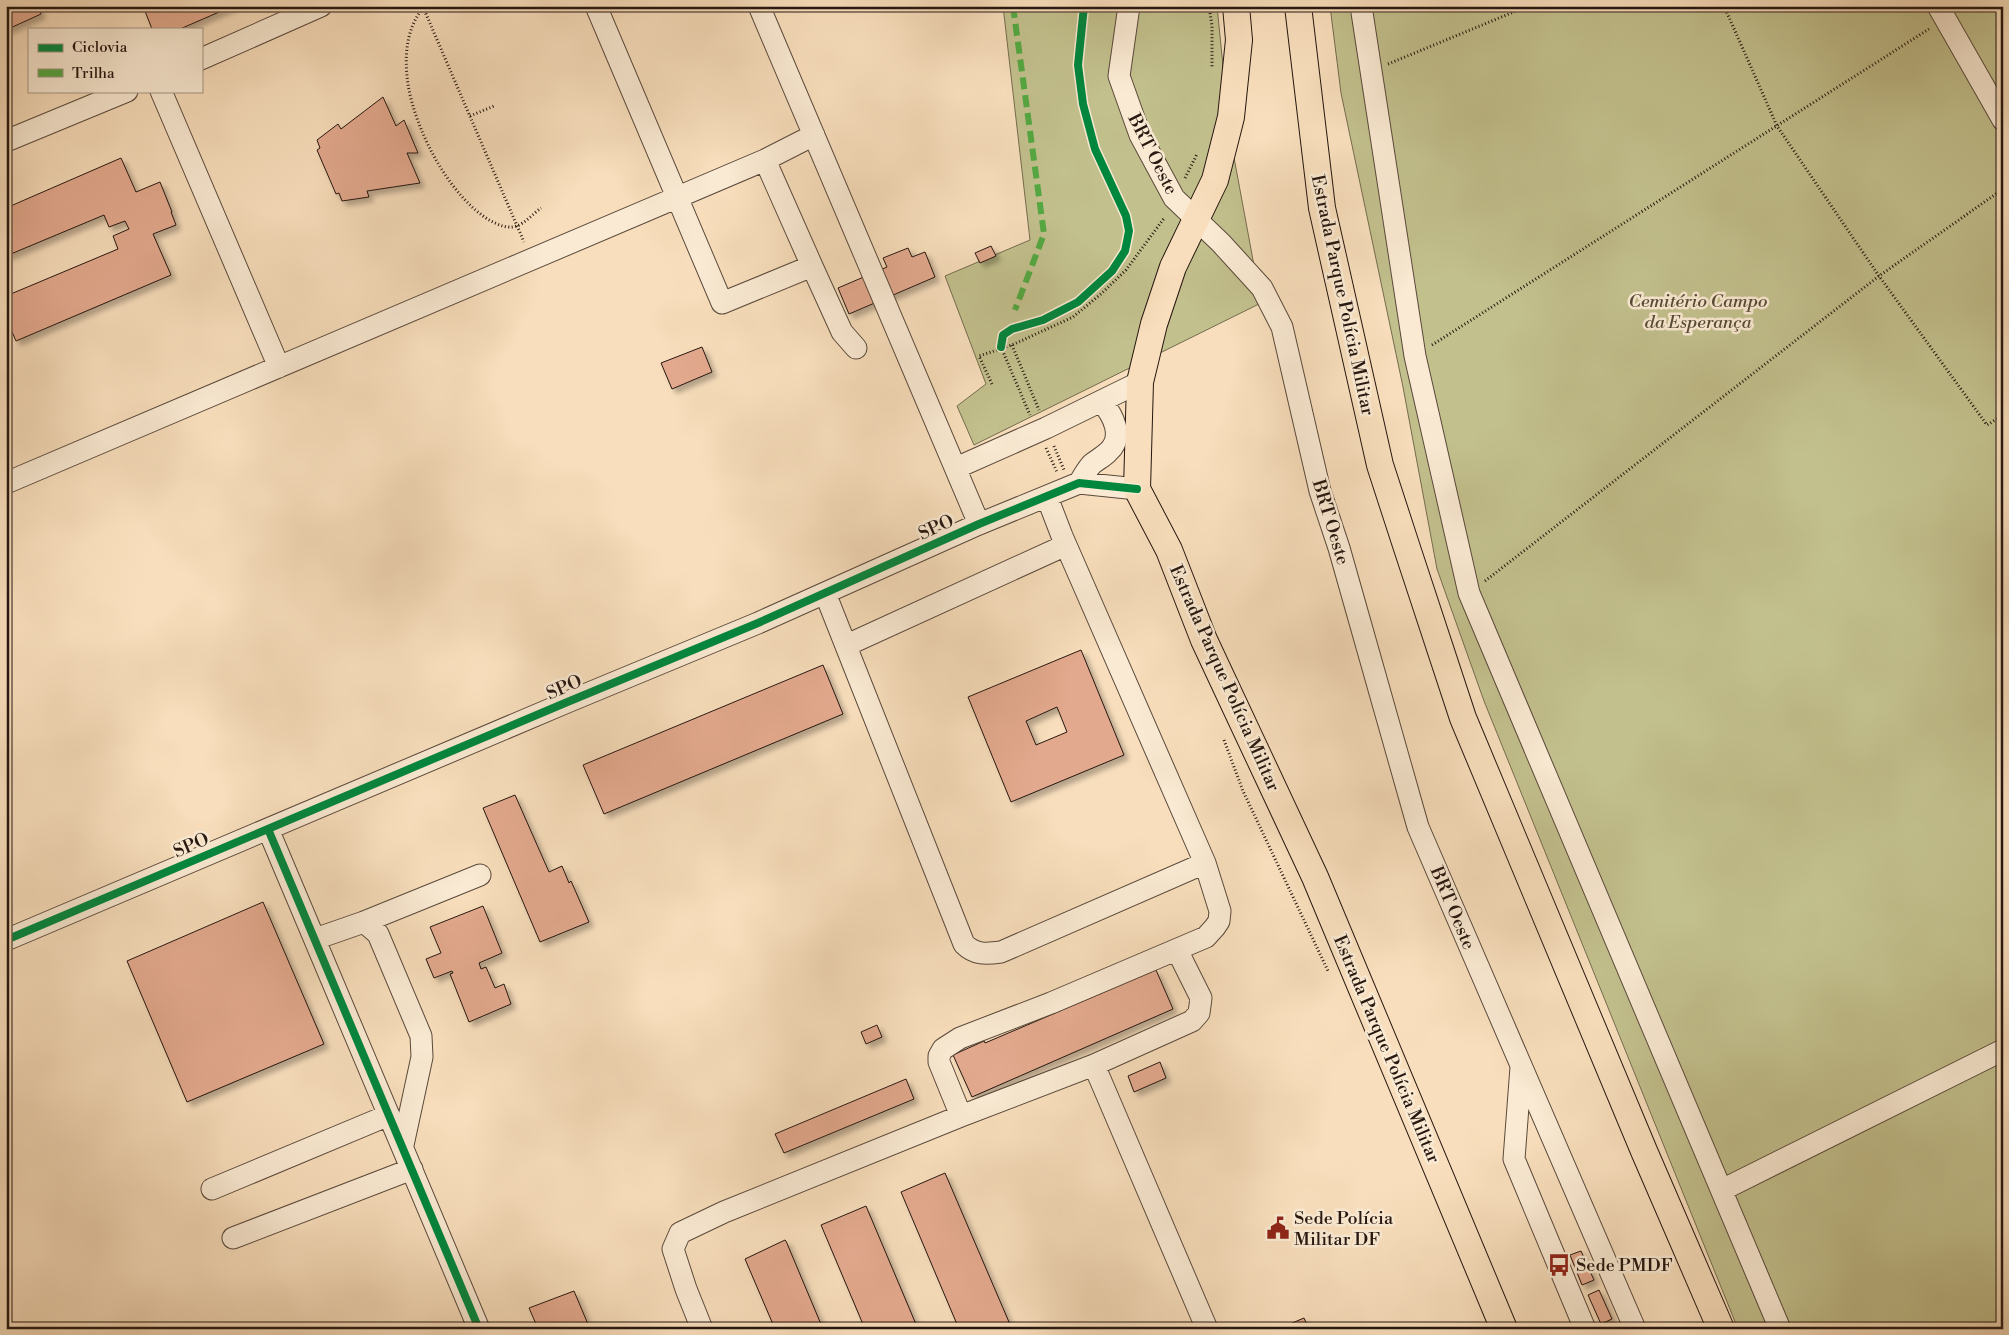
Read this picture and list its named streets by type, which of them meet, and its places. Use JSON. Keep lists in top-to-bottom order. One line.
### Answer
{"streets":{"main road":["Estrada Parque Polícia Militar"],"street":["BRT Oeste","SPO"]},"crossings":[["BRT Oeste","Estrada Parque Polícia Militar"],["Estrada Parque Polícia Militar","SPO"]],"parks":["Cemitério Campo da Esperança"],"places":{"public building":["Sede Polícia Militar DF"],"bus stop":["Sede PMDF"]},"legend":["Ciclovia","Trilha"]}
